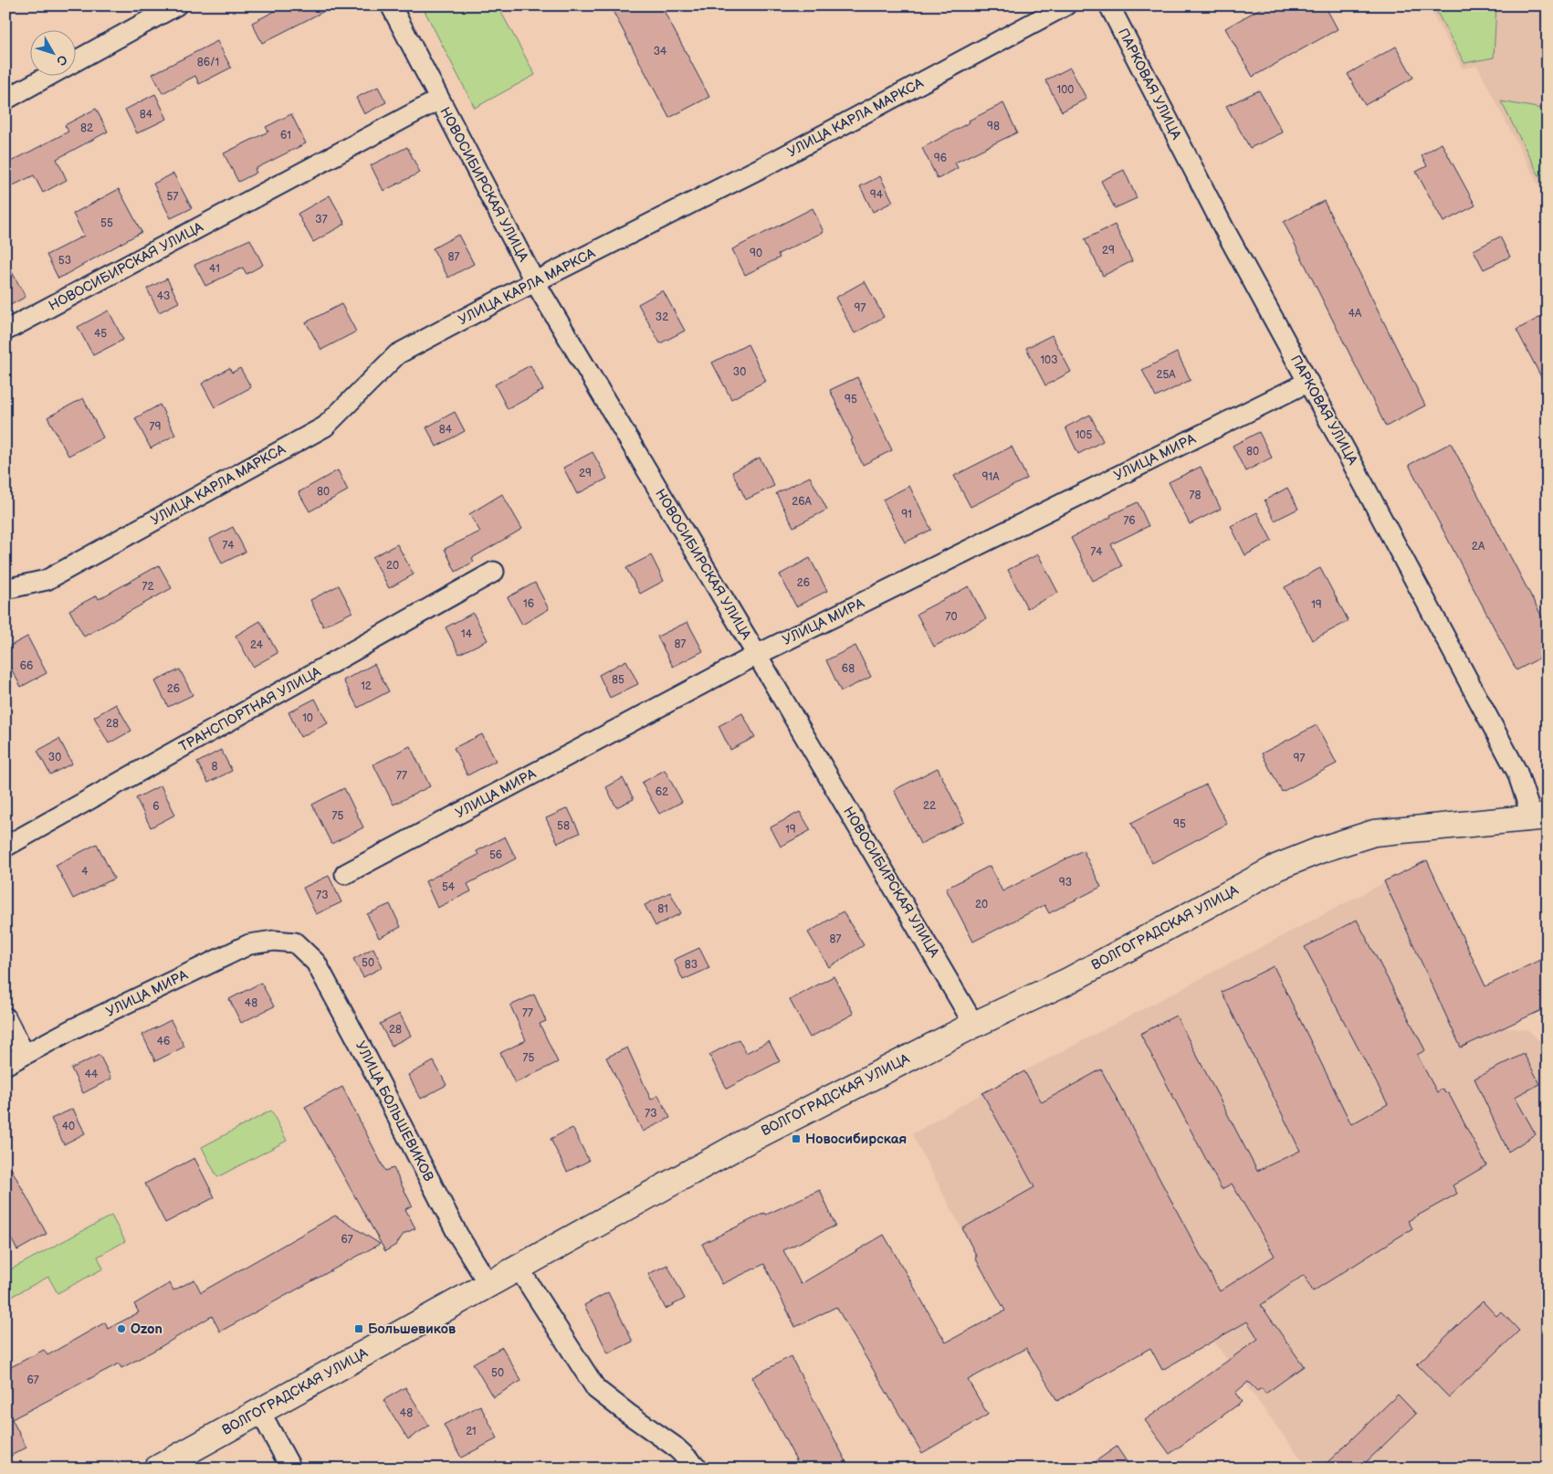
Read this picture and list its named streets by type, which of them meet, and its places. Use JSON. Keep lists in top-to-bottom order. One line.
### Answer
{"streets":{"street":["ПАРКОВАЯ УЛИЦА","УЛИЦА КАРЛА МАРКСА","НОВОСИБИРСКАЯ УЛИЦА","УЛИЦА МИРА","ТРАНСПОРТНАЯ УЛИЦА","ВОЛГОГРАДСКАЯ УЛИЦА","УЛИЦА БОЛЬШЕВИКОВ"]},"crossings":[["ПАРКОВАЯ УЛИЦА","УЛИЦА МИРА"],["ПАРКОВАЯ УЛИЦА","ВОЛГОГРАДСКАЯ УЛИЦА"],["УЛИЦА КАРЛА МАРКСА","НОВОСИБИРСКАЯ УЛИЦА"],["НОВОСИБИРСКАЯ УЛИЦА","УЛИЦА МИРА"],["НОВОСИБИРСКАЯ УЛИЦА","ВОЛГОГРАДСКАЯ УЛИЦА"],["УЛИЦА МИРА","УЛИЦА БОЛЬШЕВИКОВ"],["ВОЛГОГРАДСКАЯ УЛИЦА","УЛИЦА БОЛЬШЕВИКОВ"]],"places":{"transit":["Новосибирская","Большевиков"],"other":["Ozon"]},"house_numbers":["34","86/1","100","84","98","82","61","96","94","57","37","55","29","90","87","53","41","43","97","4А","32","45","103","30","25А","95","79","84","105","80","29","91А","80","78","26А","91","76","74","2А","74","20","26","72","16","19","70","14","87","24","66","68","85","12","26","10","28","30","97","8","77","62","22","6","75","95","58","19","56","4","93","54","73","20","81","87","50","83","48","77","28","46","75","44","73","40","67","50","67","48","21"],"north":"bottom right"}
